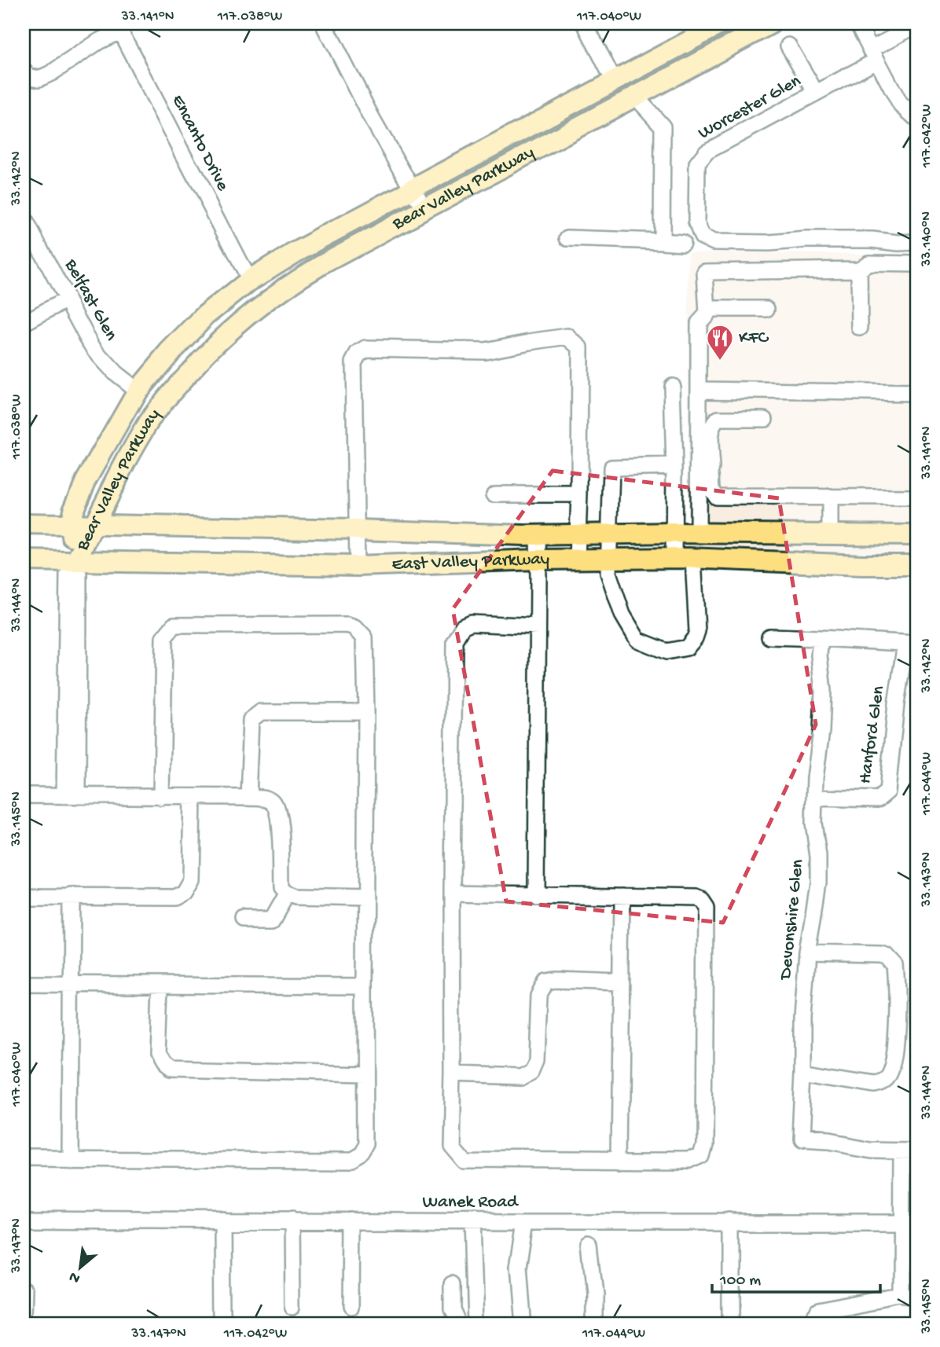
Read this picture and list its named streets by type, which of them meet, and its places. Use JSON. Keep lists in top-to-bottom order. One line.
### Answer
{"streets":{"main road":["Bear Valley Parkway","East Valley Parkway"],"street":["Worcester Glen","Encanto Drive","Belfast Glen","Hanford Glen","Devonshire Glen","Wanek Road"]},"crossings":[["Encanto Drive","Bear Valley Parkway"],["Bear Valley Parkway","Belfast Glen"],["Bear Valley Parkway","East Valley Parkway"],["Hanford Glen","Devonshire Glen"]],"places":{"restaurant":["KFC"]},"scale_bar":"100 m","north":"bottom left","coordinates":["33.141°N","117.038°W","117.040°W","117.042°W","33.142°N","33.140°N","33.144°N","117.044°W","33.145°N","33.143°N","33.147°N"]}
